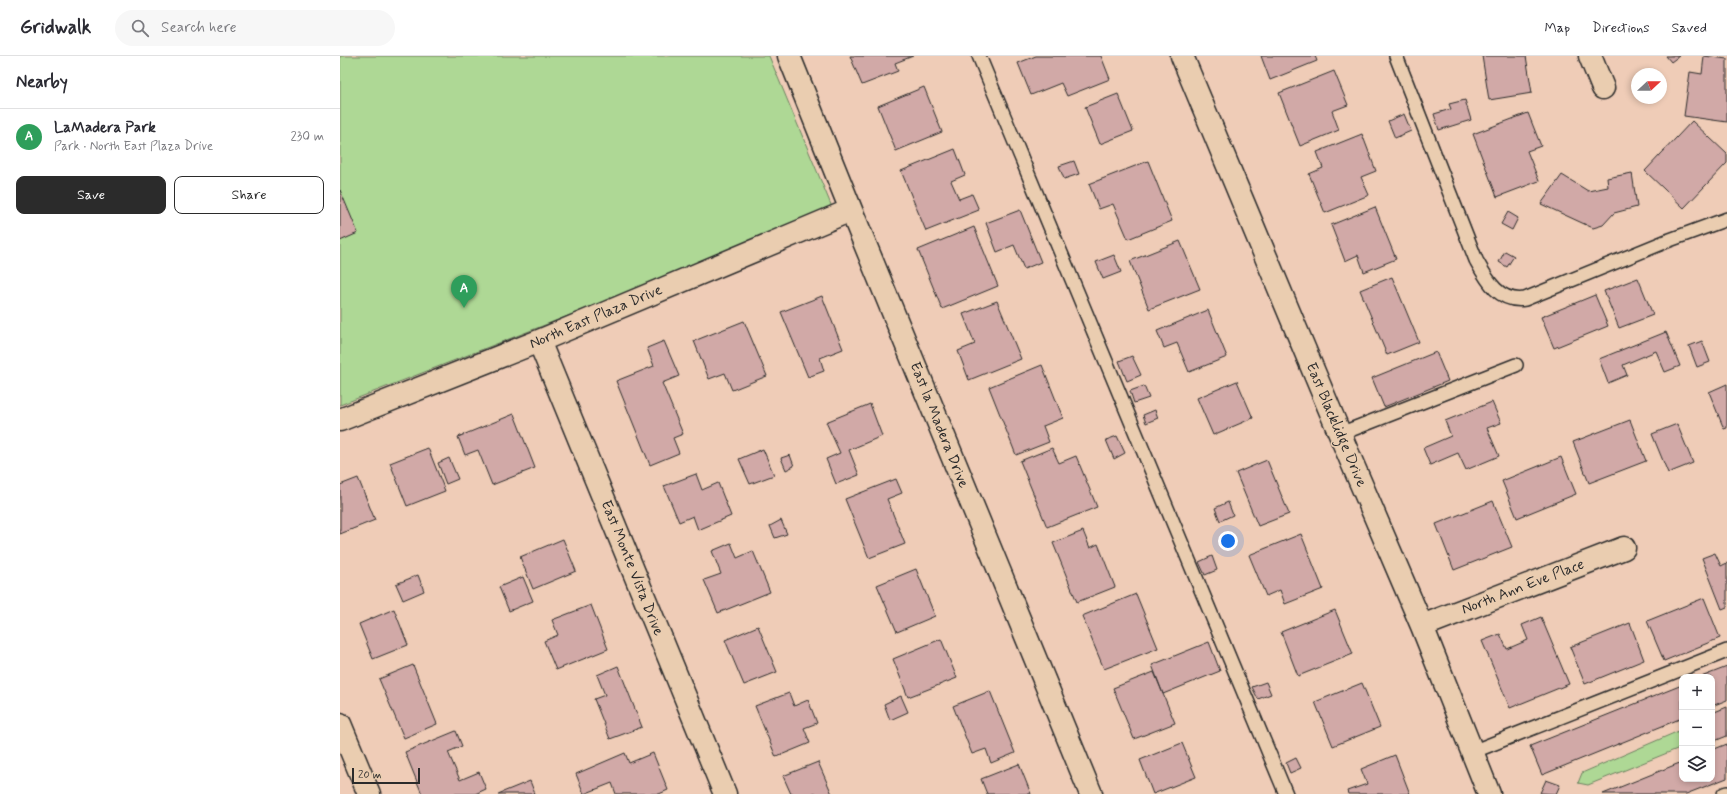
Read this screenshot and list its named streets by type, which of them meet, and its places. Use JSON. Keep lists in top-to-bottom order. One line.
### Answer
{"streets":{"street":["North East Plaza Drive","East la Madera Drive","East Blacklidge Drive","East Monte Vista Drive","North Ann Eve Place"]},"crossings":[["North East Plaza Drive","East la Madera Drive"],["North East Plaza Drive","East Monte Vista Drive"],["East Blacklidge Drive","North Ann Eve Place"]],"scale_bar":"20 m","north":"right","page":{"header":"Gridwalk","search":"Search here","nav":["Map","Directions","Saved"],"heading":"Nearby","list":[{"mark":"A","name":"LaMadera Park","note":"Park · North East Plaza Drive","value":"230 m"}],"buttons":["Save","Share"],"pins":"A","map_buttons":["+","−"],"scale":"20 m"}}
